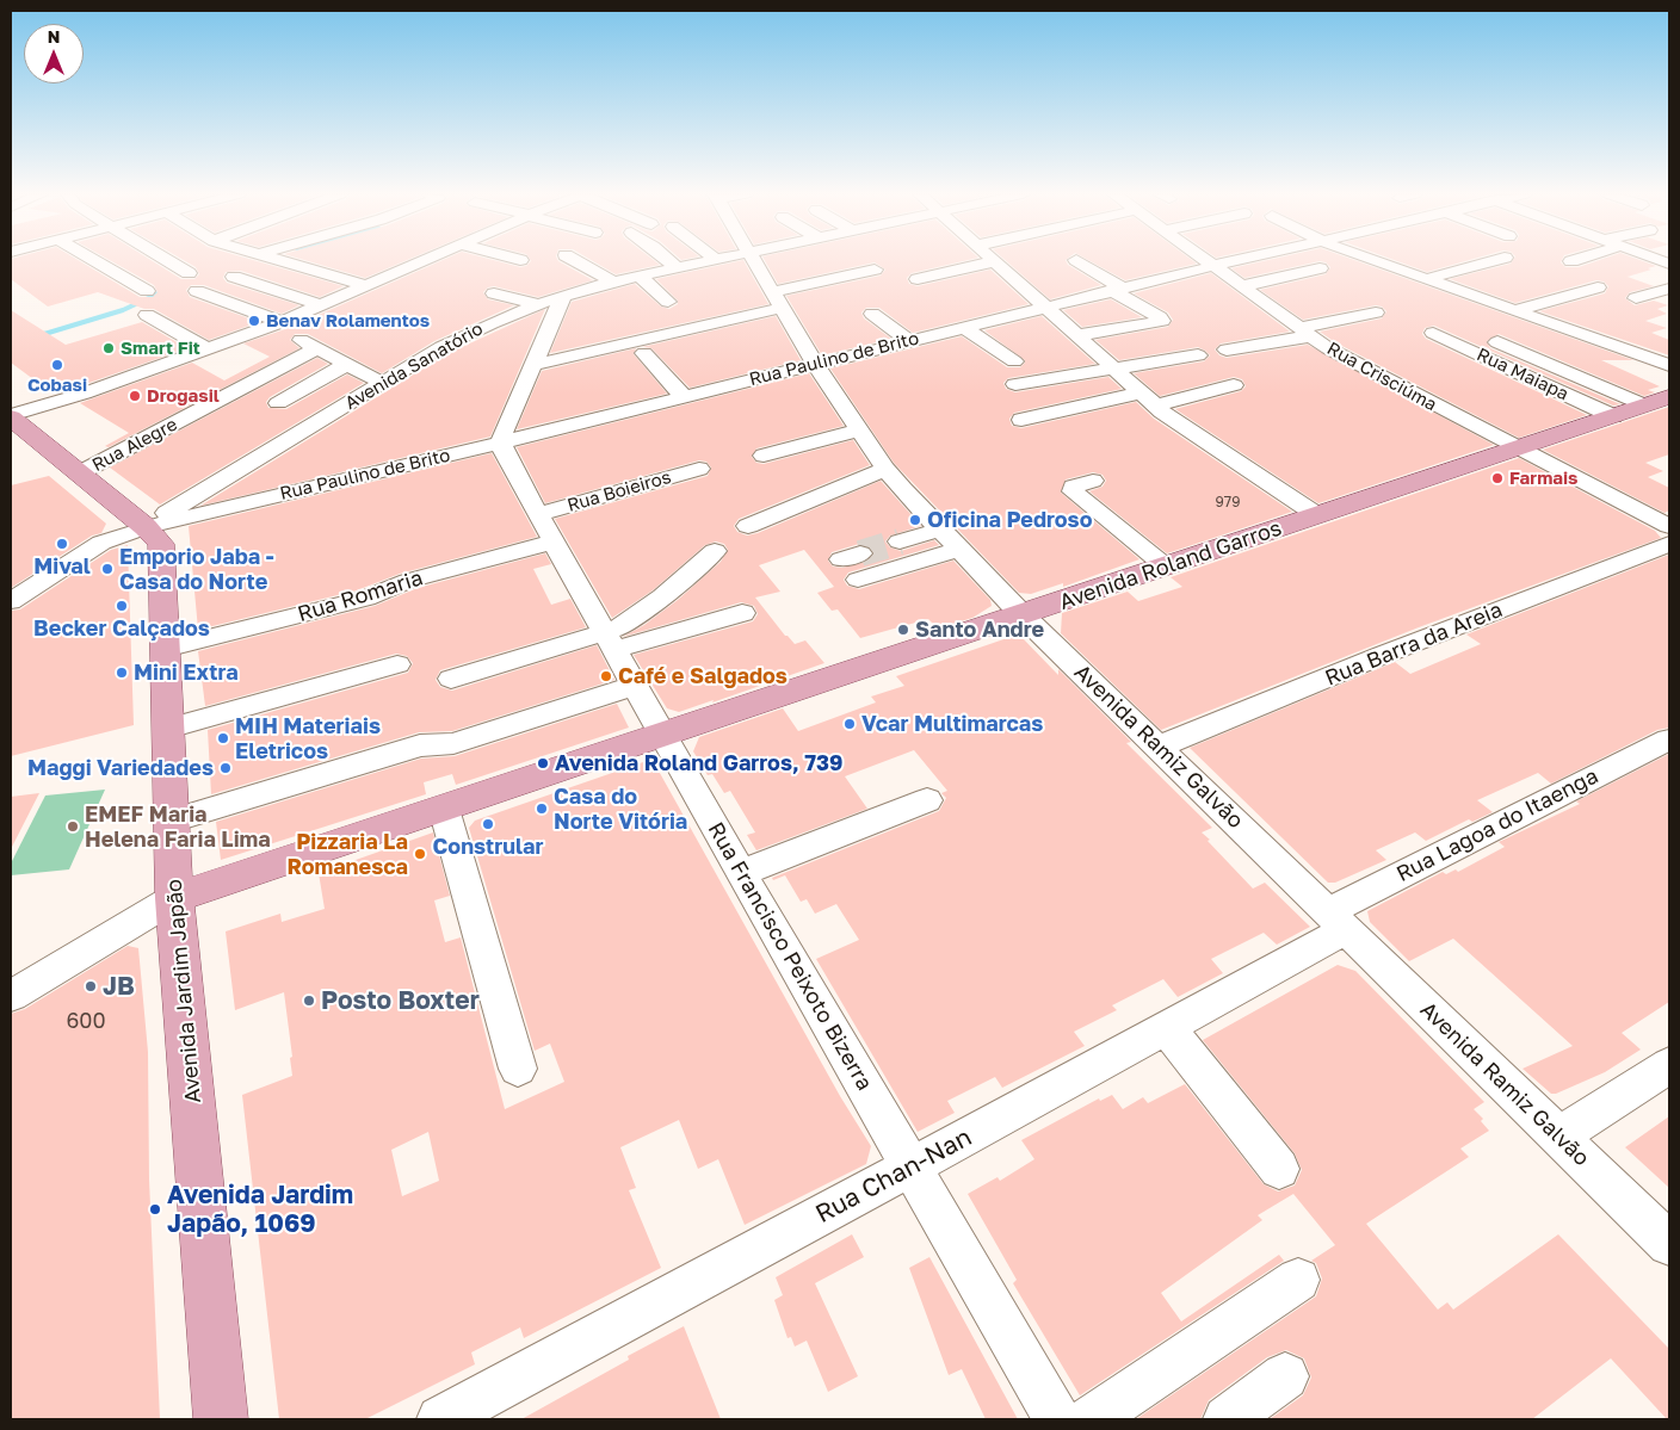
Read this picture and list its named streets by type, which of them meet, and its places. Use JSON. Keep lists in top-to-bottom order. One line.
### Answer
{"streets":{"main road":["Avenida Roland Garros","Avenida Jardim Japão"],"street":["Rua Paulino de Brito","Avenida Sanatório","Rua Maiapa","Rua Crisciúma","Rua Alegre","Rua Boieiros","Rua Romaria","Rua Barra da Areia","Avenida Ramiz Galvão","Rua Lagoa do Itaenga","Rua Francisco Peixoto Bizerra","Rua Chan-Nan"]},"crossings":[["Rua Paulino de Brito","Avenida Sanatório"],["Rua Paulino de Brito","Rua Crisciúma"],["Rua Paulino de Brito","Avenida Ramiz Galvão"],["Rua Paulino de Brito","Rua Francisco Peixoto Bizerra"],["Rua Paulino de Brito","Avenida Jardim Japão"],["Rua Maiapa","Avenida Roland Garros"],["Rua Crisciúma","Avenida Roland Garros"],["Rua Alegre","Avenida Jardim Japão"],["Rua Boieiros","Rua Romaria"],["Rua Boieiros","Rua Francisco Peixoto Bizerra"],["Avenida Roland Garros","Avenida Ramiz Galvão"],["Avenida Roland Garros","Rua Francisco Peixoto Bizerra"],["Avenida Roland Garros","Avenida Jardim Japão"],["Rua Romaria","Rua Francisco Peixoto Bizerra"],["Rua Romaria","Avenida Jardim Japão"],["Rua Barra da Areia","Avenida Ramiz Galvão"],["Avenida Ramiz Galvão","Rua Lagoa do Itaenga"],["Avenida Ramiz Galvão","Rua Chan-Nan"],["Rua Lagoa do Itaenga","Rua Chan-Nan"],["Rua Francisco Peixoto Bizerra","Rua Chan-Nan"]],"places":["Benav Rolamentos","Smart Fit","Cobasi","Drogasil","Farmais","Oficina Pedroso","Mival","Emporio Jaba - Casa do Norte","Becker Calçados","Santo Andre","Mini Extra","Café e Salgados","Vcar Multimarcas","MIH Materiais Eletricos","Avenida Roland Garros, 739","Maggi Variedades","Casa do Norte Vitória","Constrular","EMEF Maria Helena Faria Lima","Pizzaria La Romanesca","JB","Posto Boxter","Avenida Jardim Japão, 1069"],"house_numbers":["979","600"],"north":"top"}
